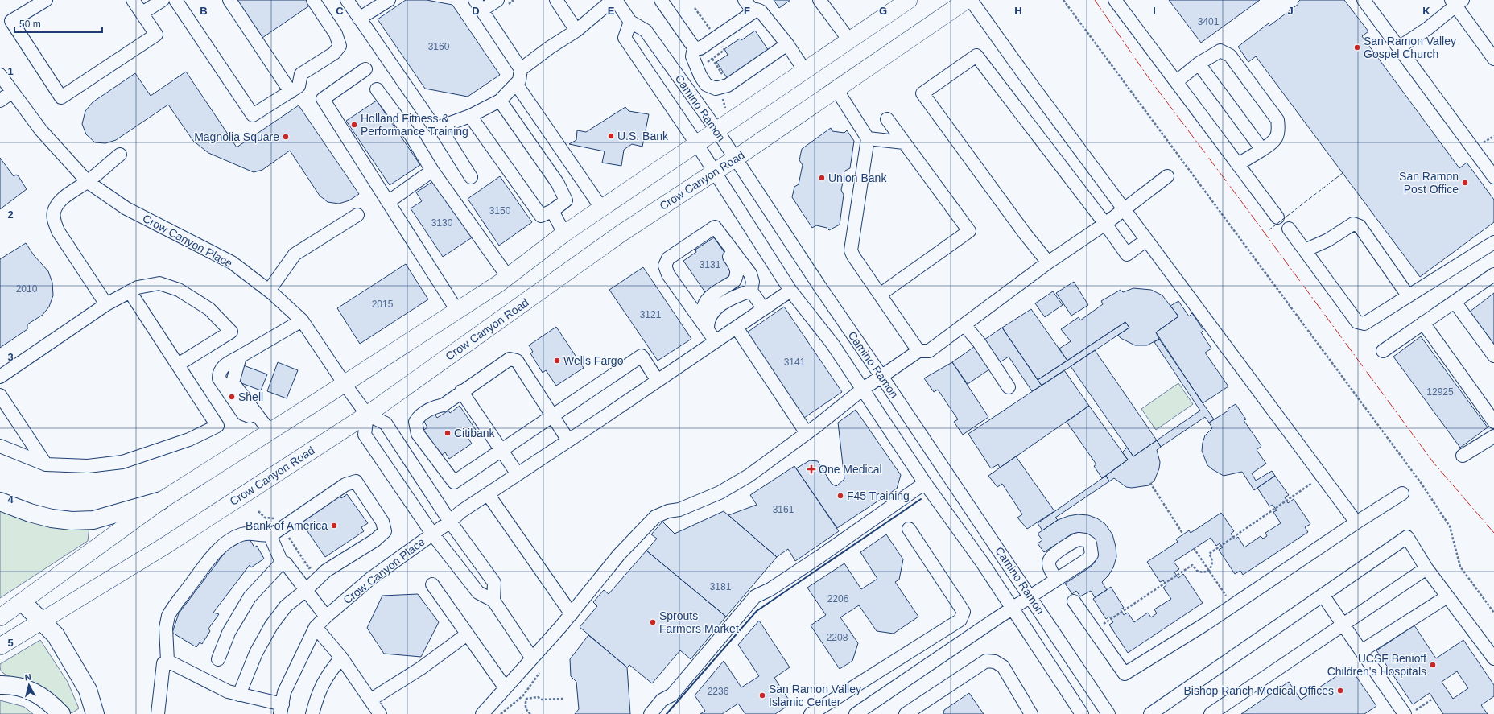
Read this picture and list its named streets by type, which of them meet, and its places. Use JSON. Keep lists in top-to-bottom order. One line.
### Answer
{"streets":{"main road":["Crow Canyon Road"],"street":["Camino Ramon","Crow Canyon Place"]},"crossings":[["Camino Ramon","Crow Canyon Road"],["Crow Canyon Road","Crow Canyon Place"]],"places":{"other":["San Ramon Valley Gospel Church","Holland Fitness & Performance Training","U.S. Bank","Magnolia Square","Union Bank","San Ramon Post Office","Wells Fargo","Shell","Citibank","F45 Training","Bank of America","Sprouts Farmers Market","UCSF Benioff Children's Hospitals","Bishop Ranch Medical Offices","San Ramon Valley Islamic Center"],"health":["One Medical"]},"house_numbers":["3401","3160","3150","3130","3131","2010","2015","3121","3141","12925","3161","3181","2206","2208","2236"],"scale_bar":"50 m","north":"top","grid":{"columns":["B","C","D","E","F","G","H","I","J","K"],"rows":["1","2","3","4","5"]}}
